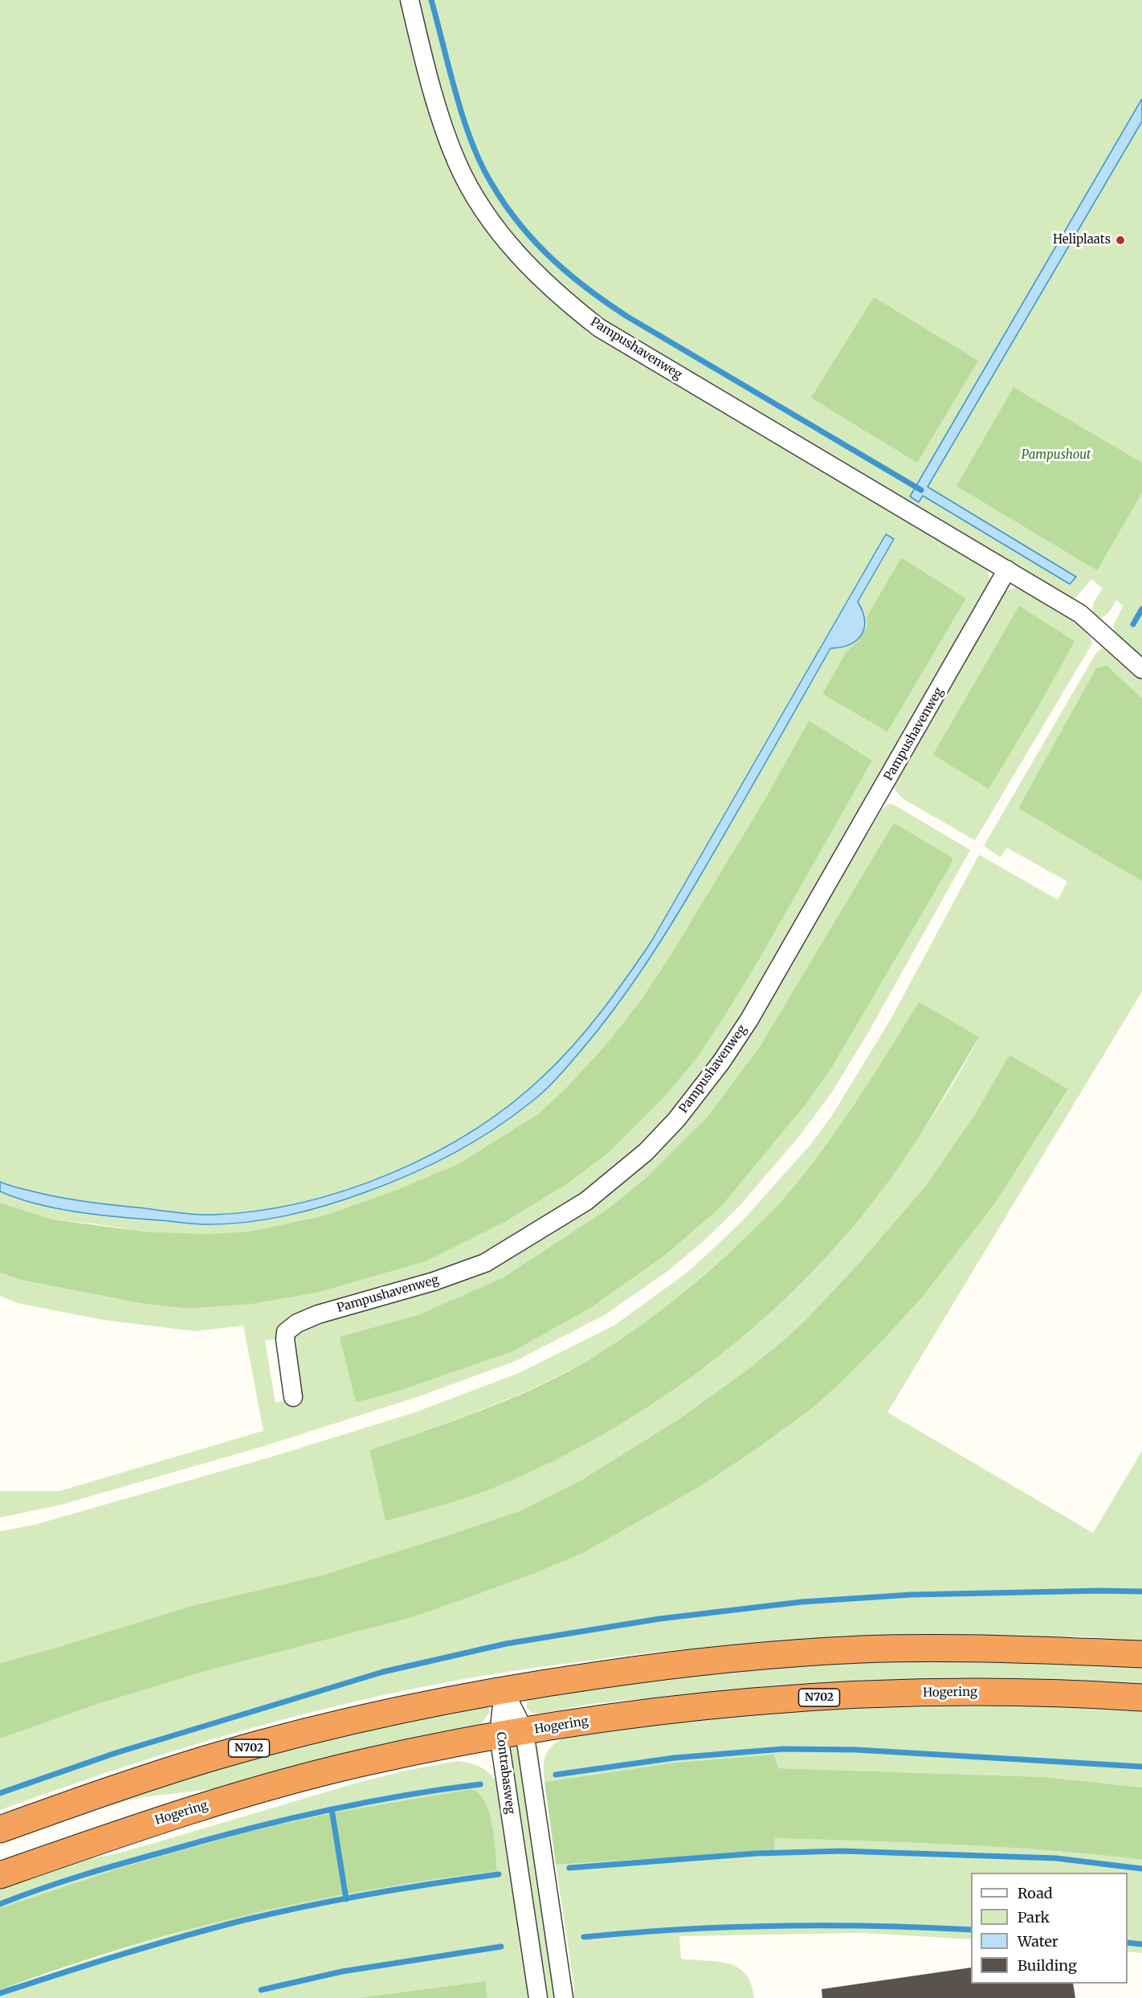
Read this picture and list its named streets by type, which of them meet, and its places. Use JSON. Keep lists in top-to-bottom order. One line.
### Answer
{"streets":{"highway":["Hogering","N702"],"street":["Pampushavenweg","Contrabasweg"]},"crossings":[["Hogering","Contrabasweg"],["N702","Contrabasweg"]],"parks":["Pampushout"],"places":["Heliplaats"],"legend":["Road","Park","Water","Building"]}
